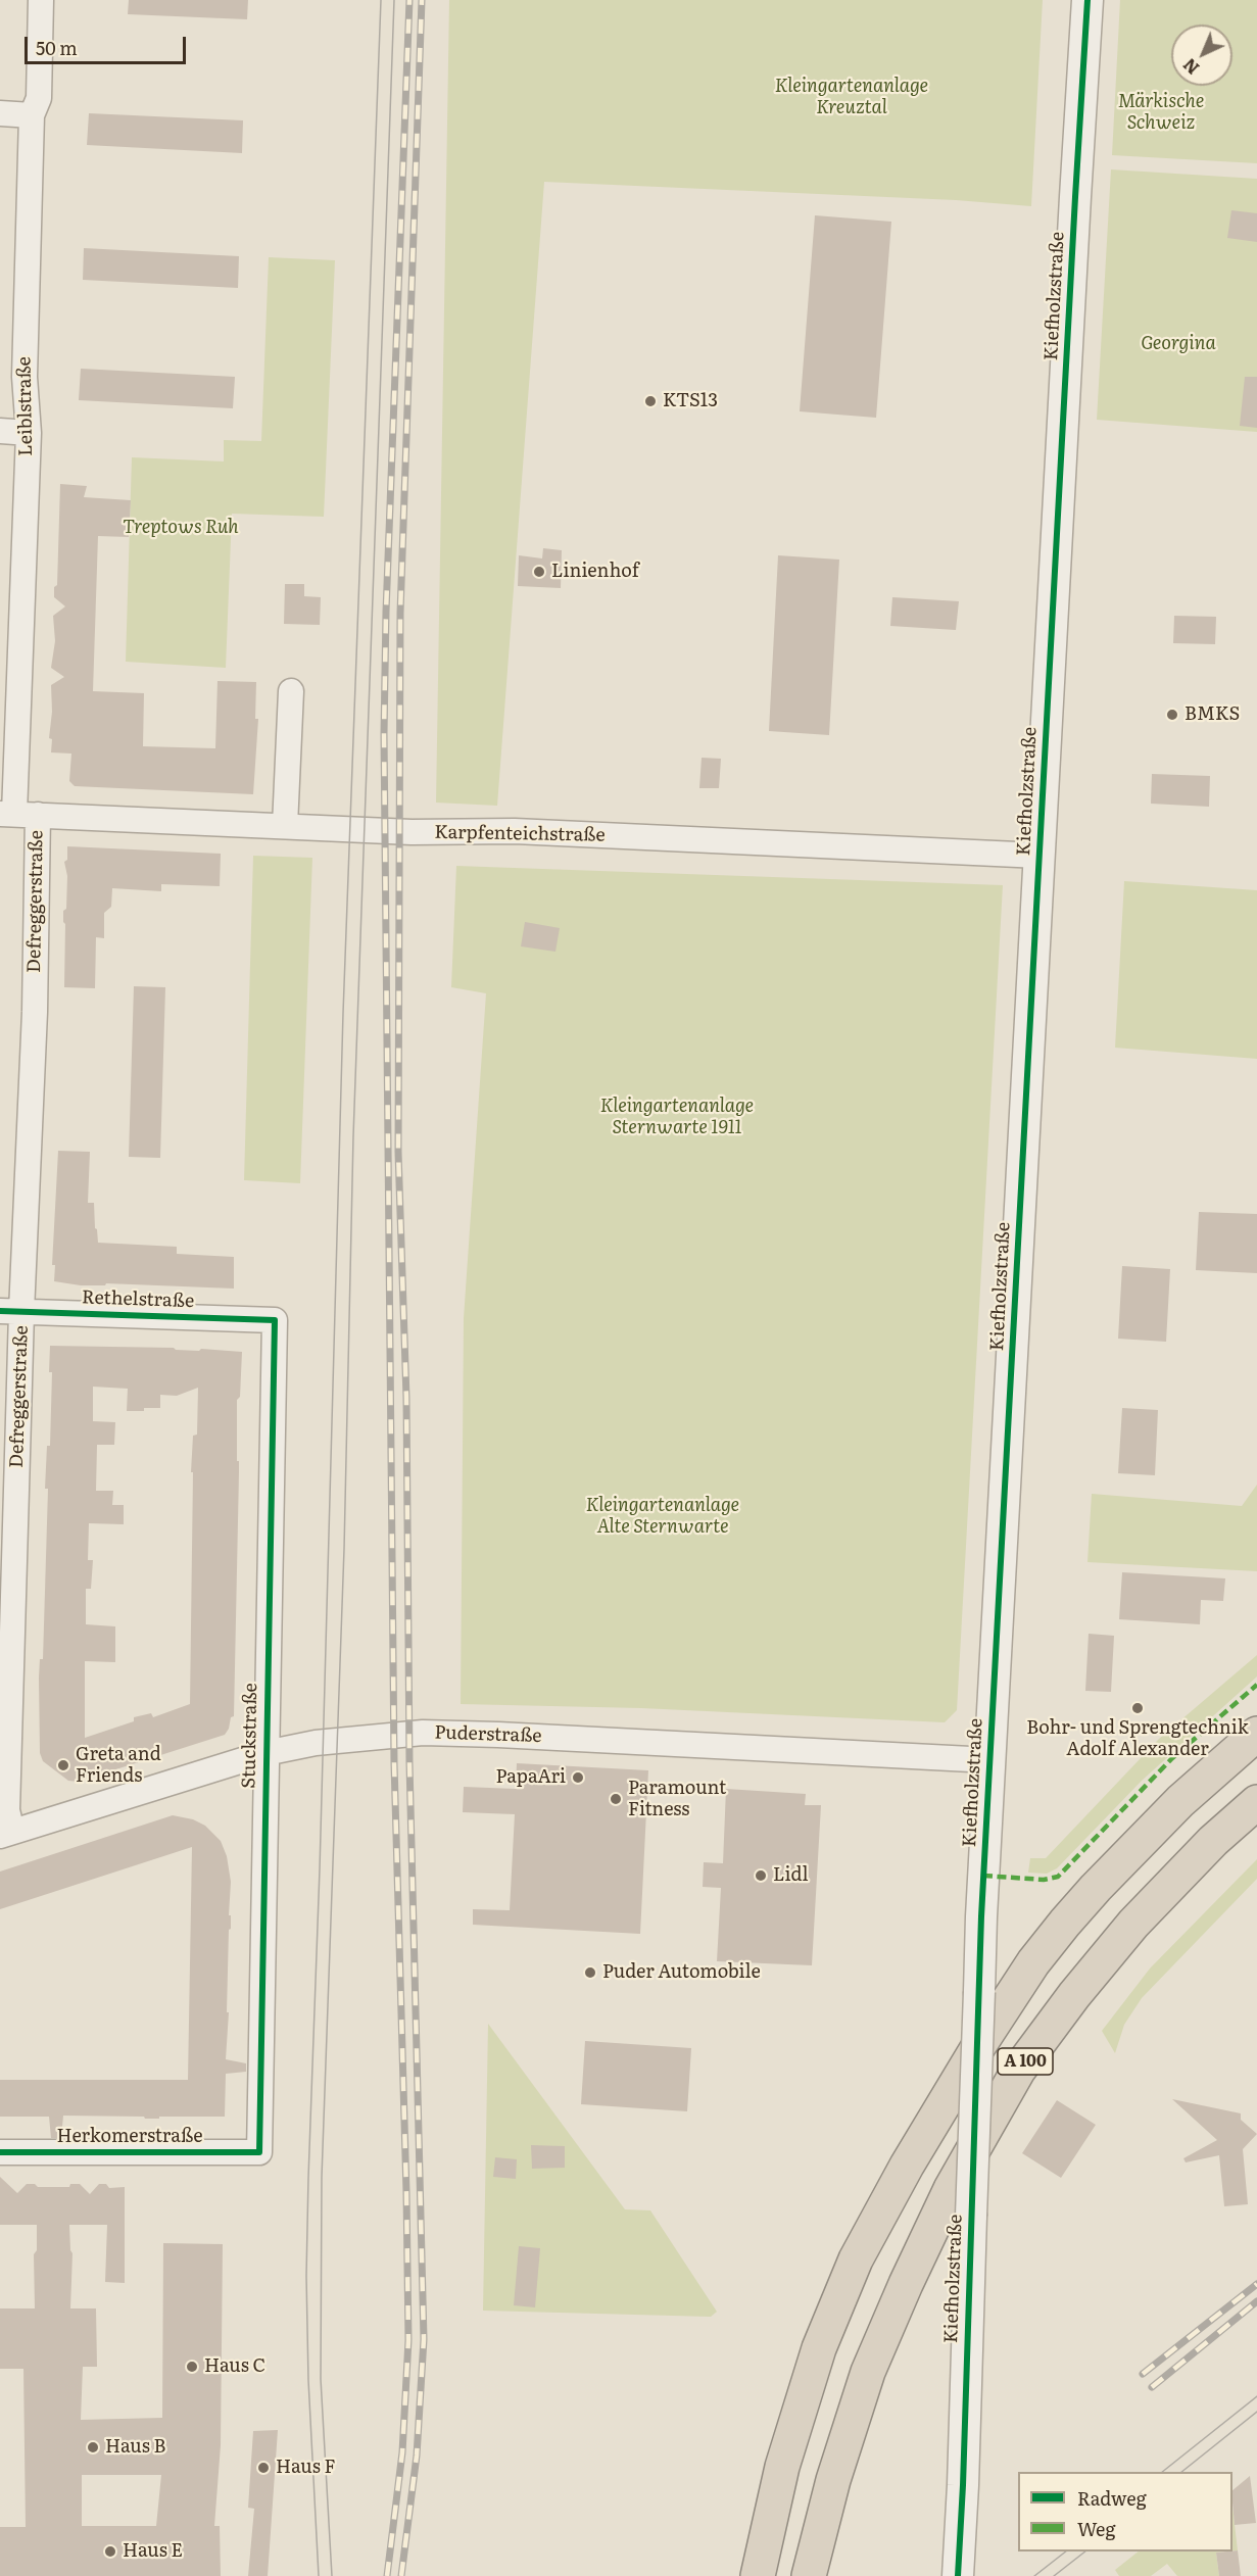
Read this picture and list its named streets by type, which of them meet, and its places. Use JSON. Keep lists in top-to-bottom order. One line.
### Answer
{"streets":{"highway":["A 100"],"street":["Kiefholzstraße","Leiblstraße","Karpfenteichstraße","Defreggerstraße","Rethelstraße","Puderstraße","Stuckstraße","Herkomerstraße"]},"crossings":[["Kiefholzstraße","Karpfenteichstraße"],["Kiefholzstraße","Puderstraße"],["Leiblstraße","Karpfenteichstraße"],["Leiblstraße","Defreggerstraße"],["Karpfenteichstraße","Defreggerstraße"],["Defreggerstraße","Rethelstraße"],["Defreggerstraße","Puderstraße"],["Rethelstraße","Stuckstraße"],["Puderstraße","Stuckstraße"],["Stuckstraße","Herkomerstraße"]],"parks":["Kleingartenanlage Kreuztal","Märkische Schweiz","Georgina","Treptows Ruh","Kleingartenanlage Sternwarte 1911","Kleingartenanlage Alte Sternwarte"],"places":["KTS13","Linienhof","BMKS","Bohr- und Sprengtechnik Adolf Alexander","Greta and Friends","PapaAri","Paramount Fitness","Lidl","Puder Automobile","Haus C","Haus B","Haus F","Haus E"],"legend":["Radweg","Weg"],"scale_bar":"50 m","north":"bottom left"}
